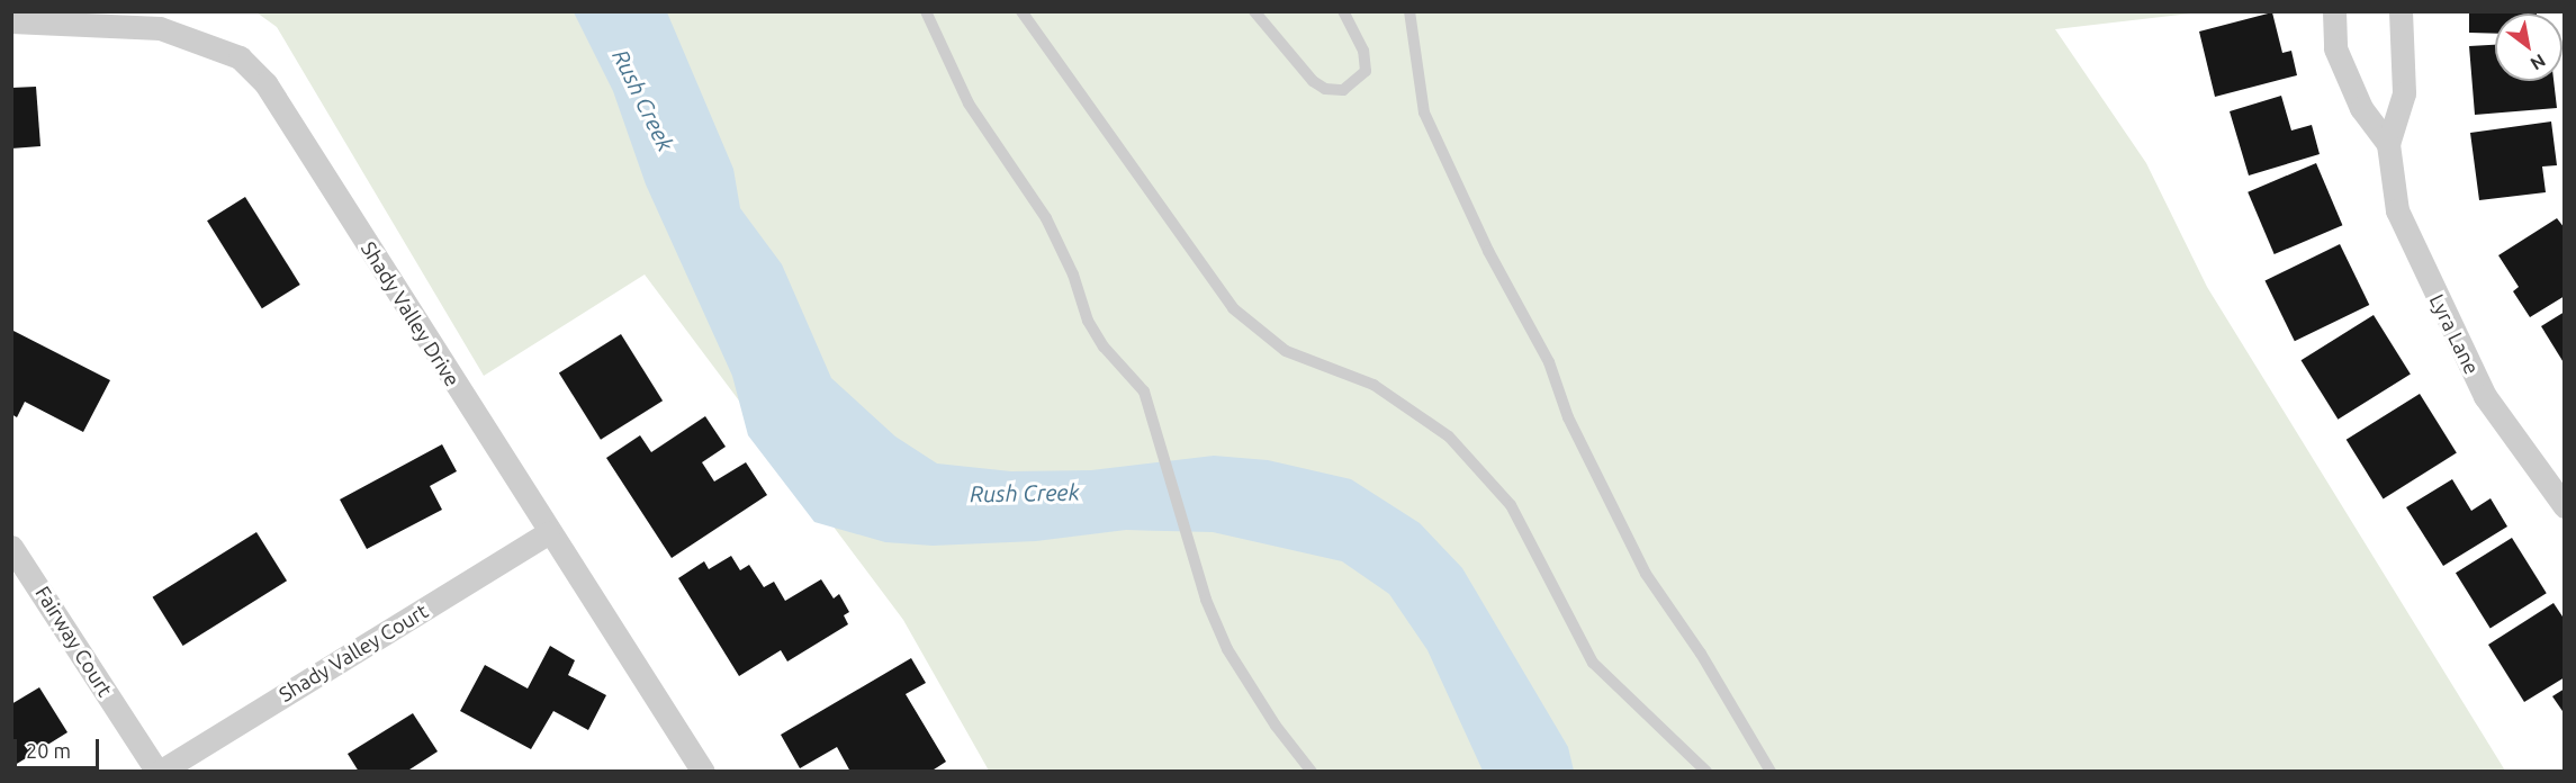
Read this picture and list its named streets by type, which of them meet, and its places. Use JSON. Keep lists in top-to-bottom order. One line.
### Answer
{"streets":{"street":["Shady Valley Drive","Lyra Lane","Fairway Court","Shady Valley Court"]},"crossings":[["Shady Valley Drive","Shady Valley Court"],["Fairway Court","Shady Valley Court"]],"water":["Rush Creek"],"scale_bar":"20 m","north":"bottom right"}
